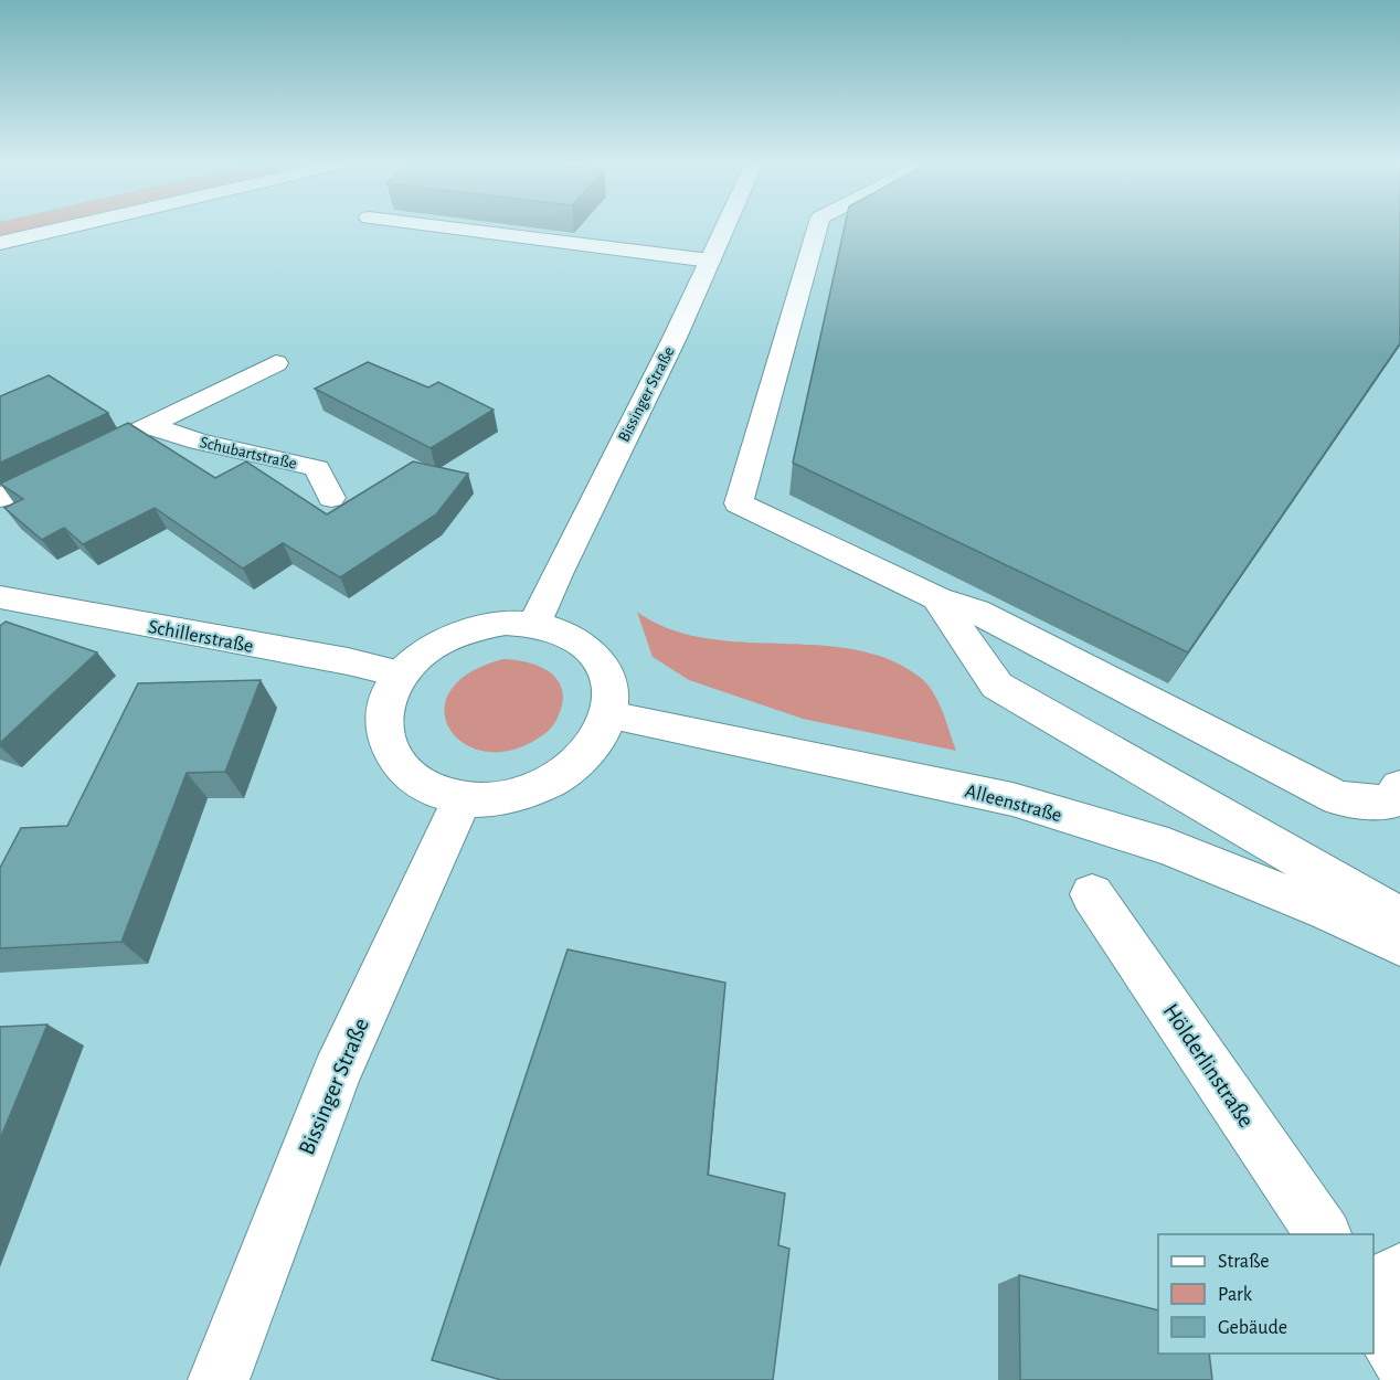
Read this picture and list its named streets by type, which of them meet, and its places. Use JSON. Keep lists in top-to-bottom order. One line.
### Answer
{"streets":{"street":["Bissinger Straße","Schubartstraße","Schillerstraße","Alleenstraße","Hölderlinstraße"]},"crossings":[["Bissinger Straße","Schillerstraße"],["Bissinger Straße","Alleenstraße"],["Schillerstraße","Alleenstraße"]],"legend":["Straße","Park","Gebäude"]}
